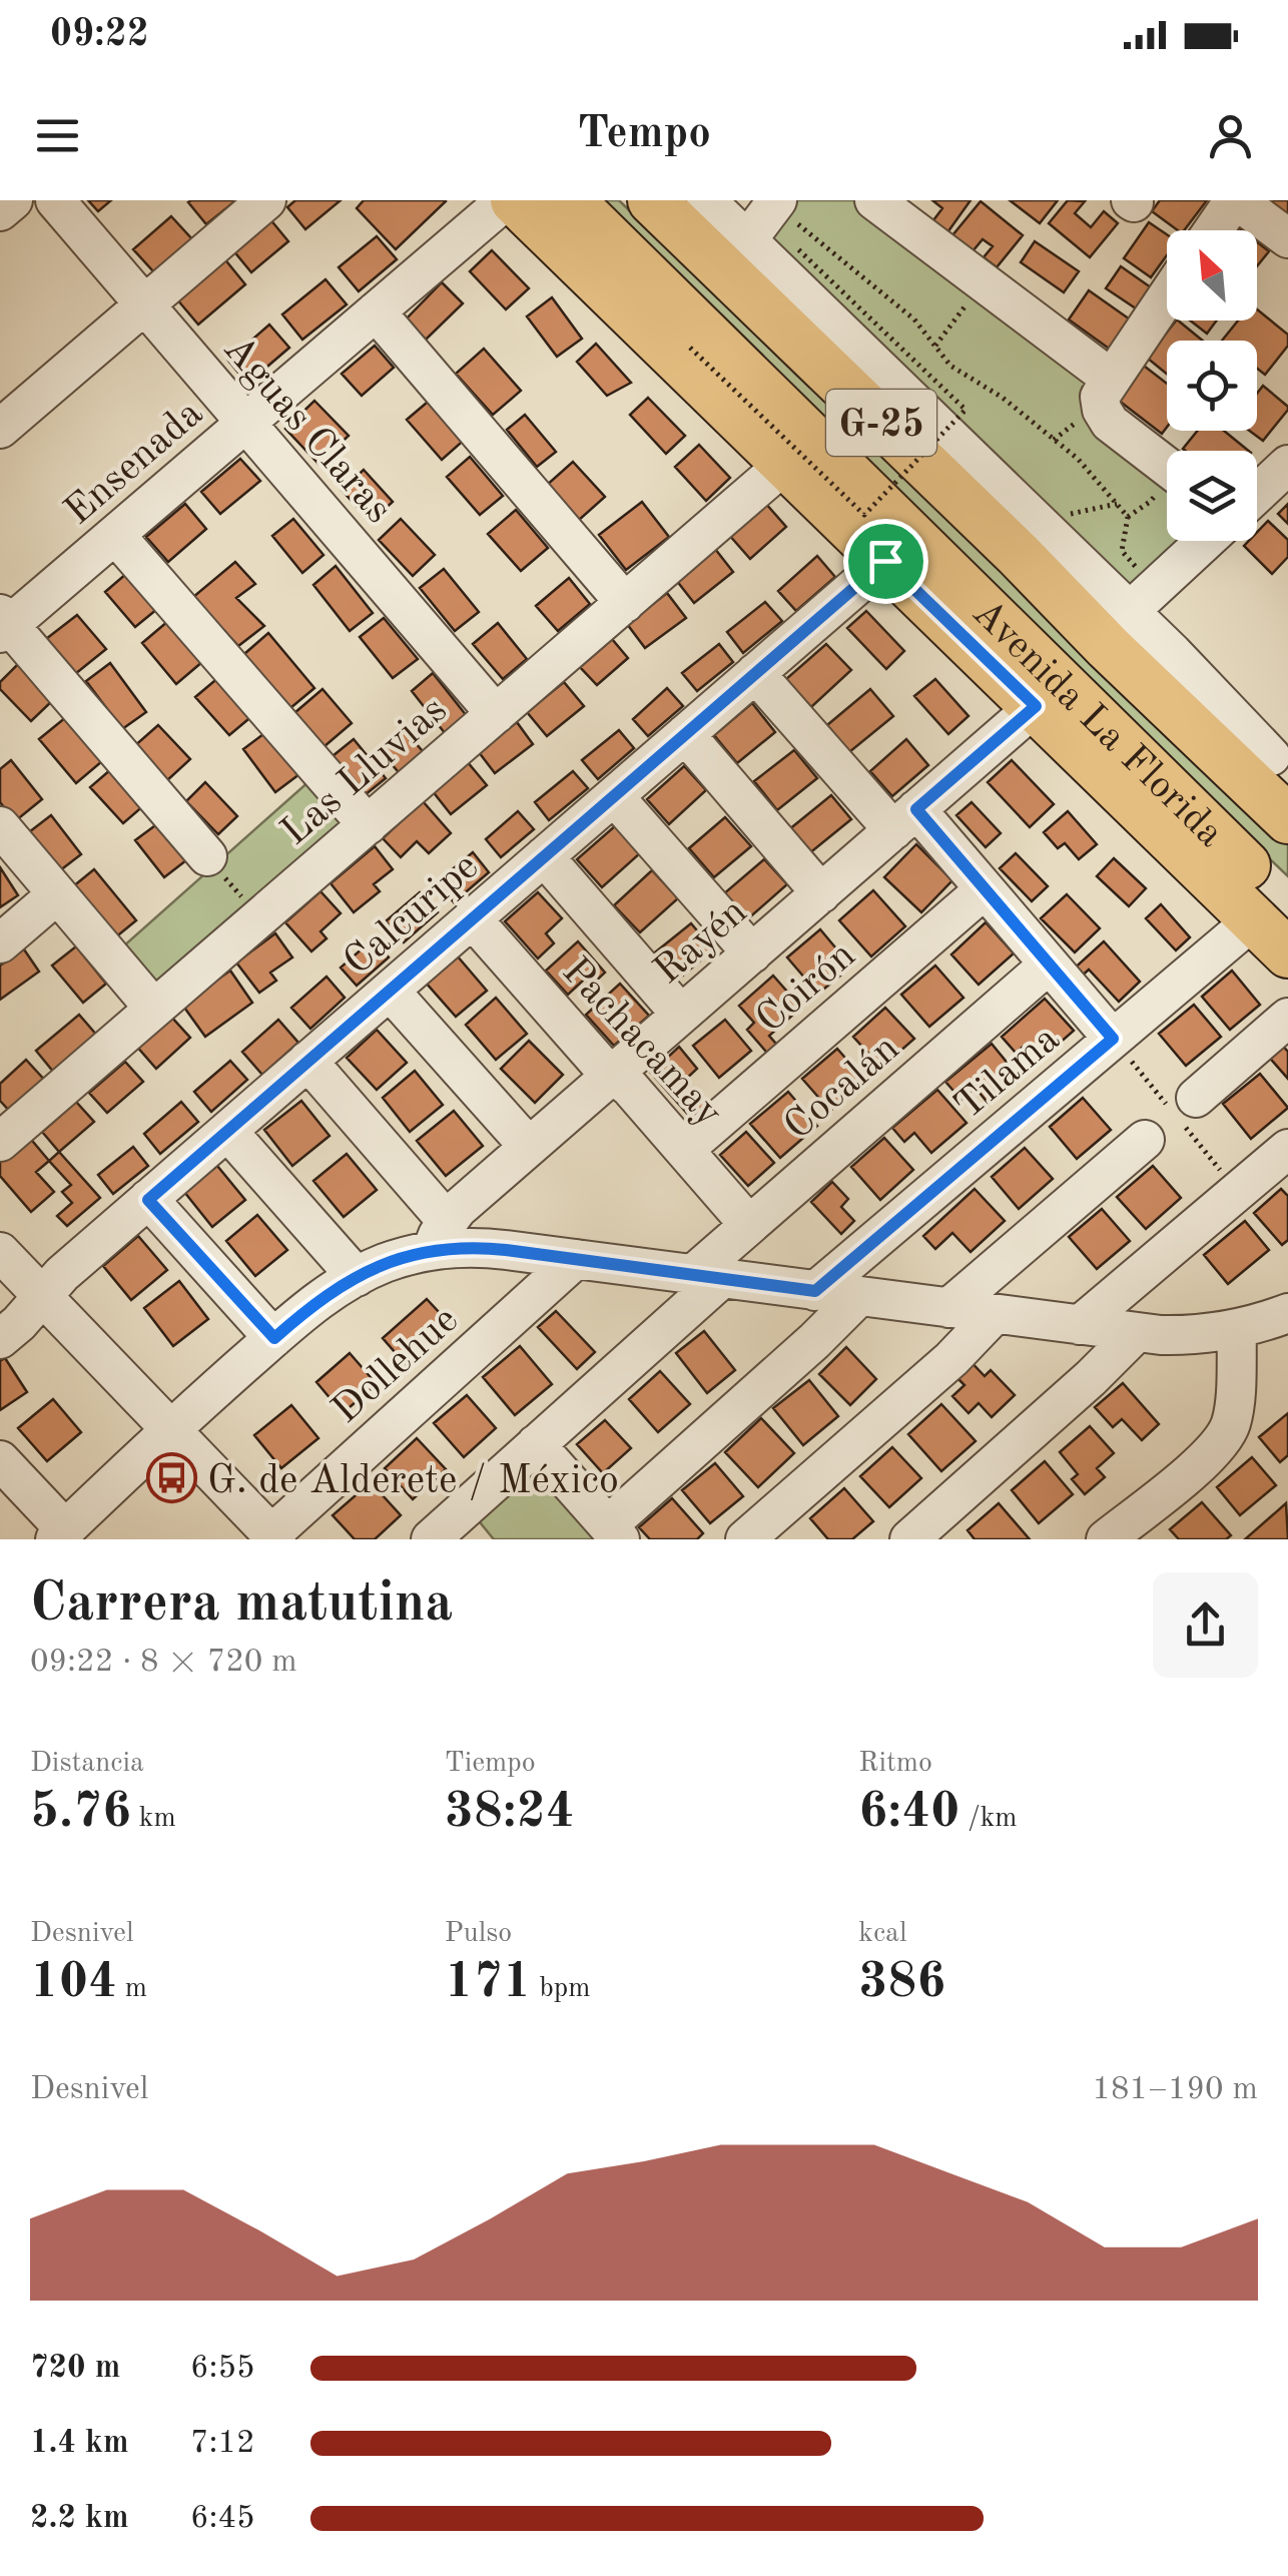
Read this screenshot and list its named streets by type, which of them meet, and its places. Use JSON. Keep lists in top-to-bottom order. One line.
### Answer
{"streets":{"main road":["G-25","Avenida La Florida"],"street":["Aguas Claras","Ensenada","Las Lluvias","Calcuripe","Rayén","Coirón","Pachacamay","Tilama","Cocalán","Dollehue"]},"crossings":[["Aguas Claras","Ensenada"],["Aguas Claras","Las Lluvias"],["Avenida La Florida","Las Lluvias"],["Avenida La Florida","Calcuripe"],["Avenida La Florida","Rayén"],["Avenida La Florida","Tilama"],["Calcuripe","Pachacamay"],["Rayén","Pachacamay"],["Coirón","Pachacamay"],["Pachacamay","Cocalán"]],"places":{"bus stop":["G. de Alderete / México"]},"north":"top left","page":{"status":"09:22","header":"Tempo","heading":["Carrera matutina","09:22 · 8 × 720 m"],"stats":[["Distancia","5.76 km"],["Tiempo","38:24"],["Ritmo","6:40 /km"],["Desnivel","104 m"],["Pulso","171 bpm"],["kcal","386"]],"chart":["Desnivel","181–190 m"],"list":[{"name":"720 m","note":"6:55"},{"name":"1.4 km","note":"7:12"},{"name":"2.2 km","note":"6:45"}]}}
